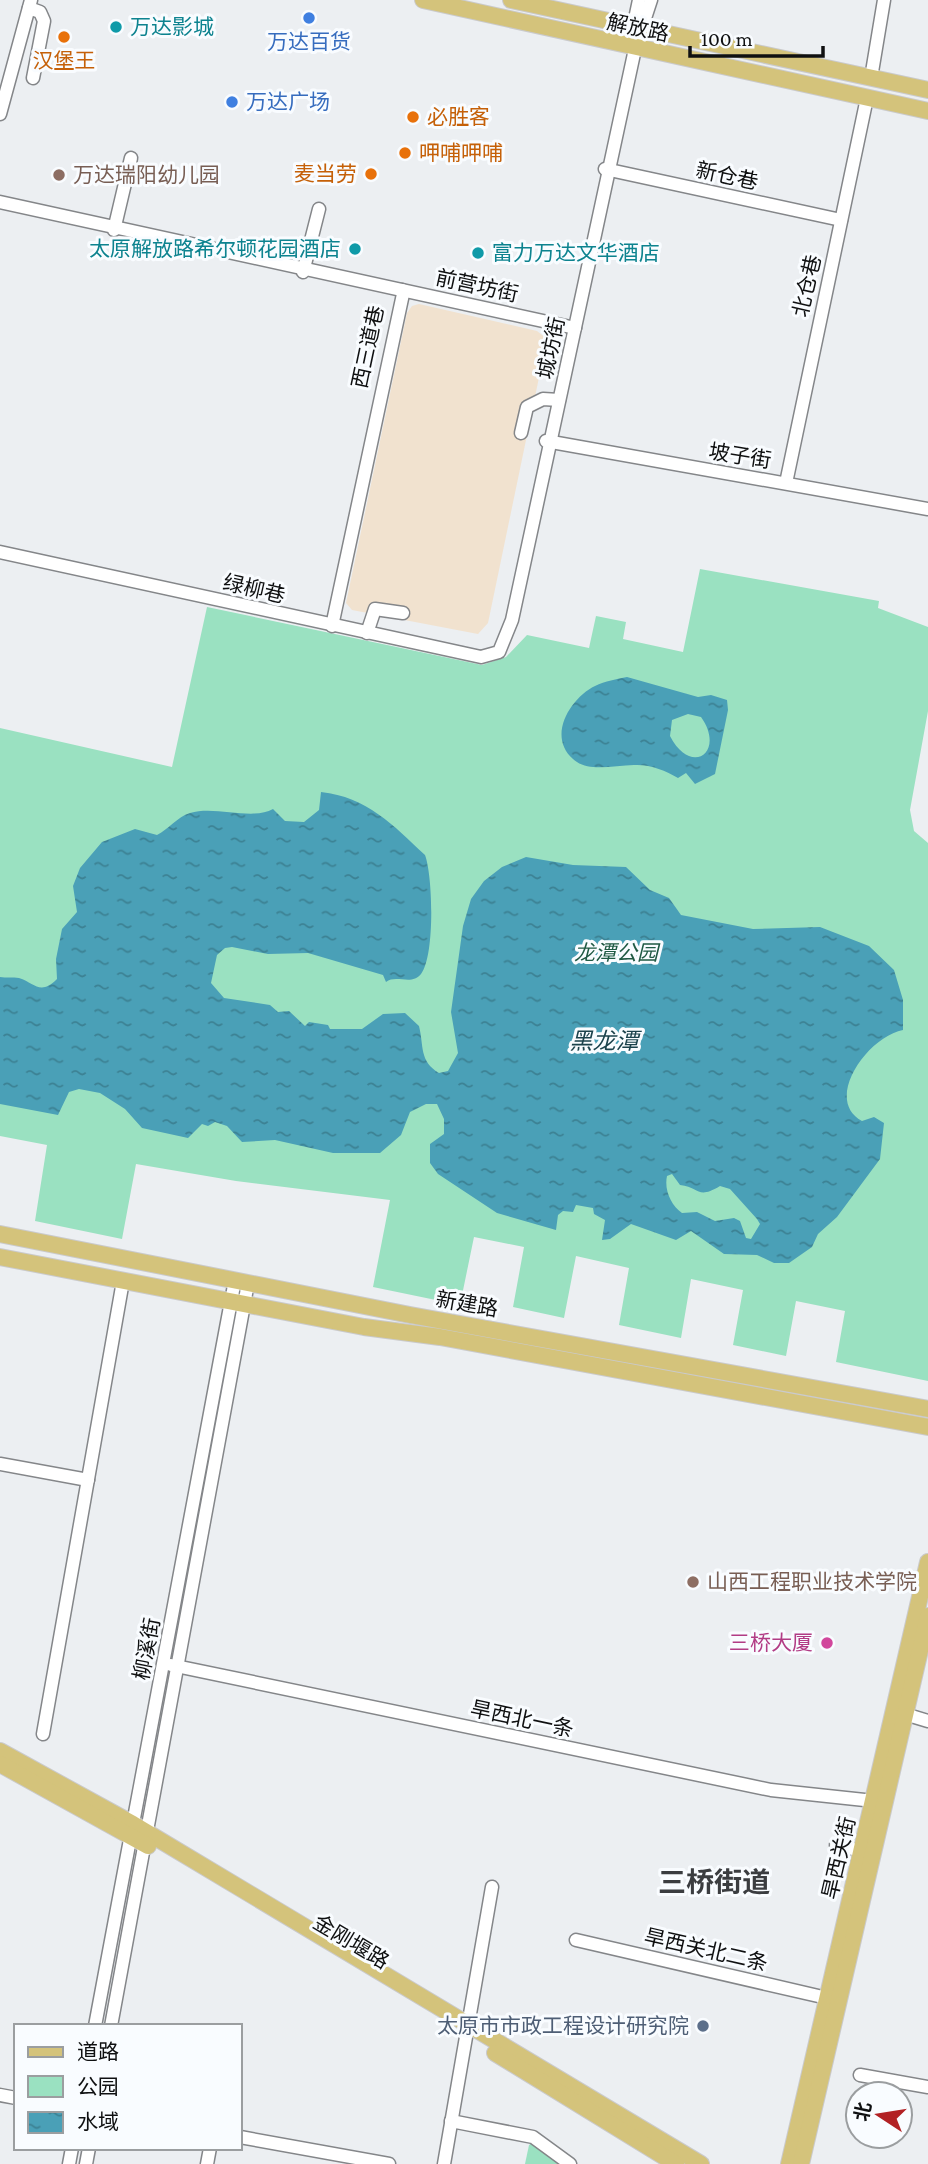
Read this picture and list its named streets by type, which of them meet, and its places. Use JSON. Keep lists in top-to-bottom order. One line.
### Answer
{"streets":{"main road":["解放路","新建路","旱西关街"],"street":["新仓巷","前营坊街","北仓巷","西三道巷","城坊街","坡子街","绿柳巷","柳溪街","旱西北一条","旱西关北二条"]},"crossings":[["解放路","北仓巷"],["解放路","城坊街"],["新仓巷","北仓巷"],["新仓巷","城坊街"],["前营坊街","西三道巷"],["前营坊街","城坊街"],["北仓巷","坡子街"],["西三道巷","绿柳巷"],["城坊街","坡子街"],["城坊街","绿柳巷"],["新建路","柳溪街"],["柳溪街","旱西北一条"],["旱西北一条","旱西关街"],["旱西关街","旱西关北二条"]],"districts":["三桥街道"],"water":["黑龙潭"],"parks":["龙潭公园"],"places":["万达百货","万达影城","汉堡王","万达广场","必胜客","呷哺呷哺","麦当劳","万达瑞阳幼儿园","太原解放路希尔顿花园酒店","富力万达文华酒店","山西工程职业技术学院","三桥大厦","太原市市政工程设计研究院"],"legend":["道路","公园","水域"],"scale_bar":"100 m","north":"left"}
